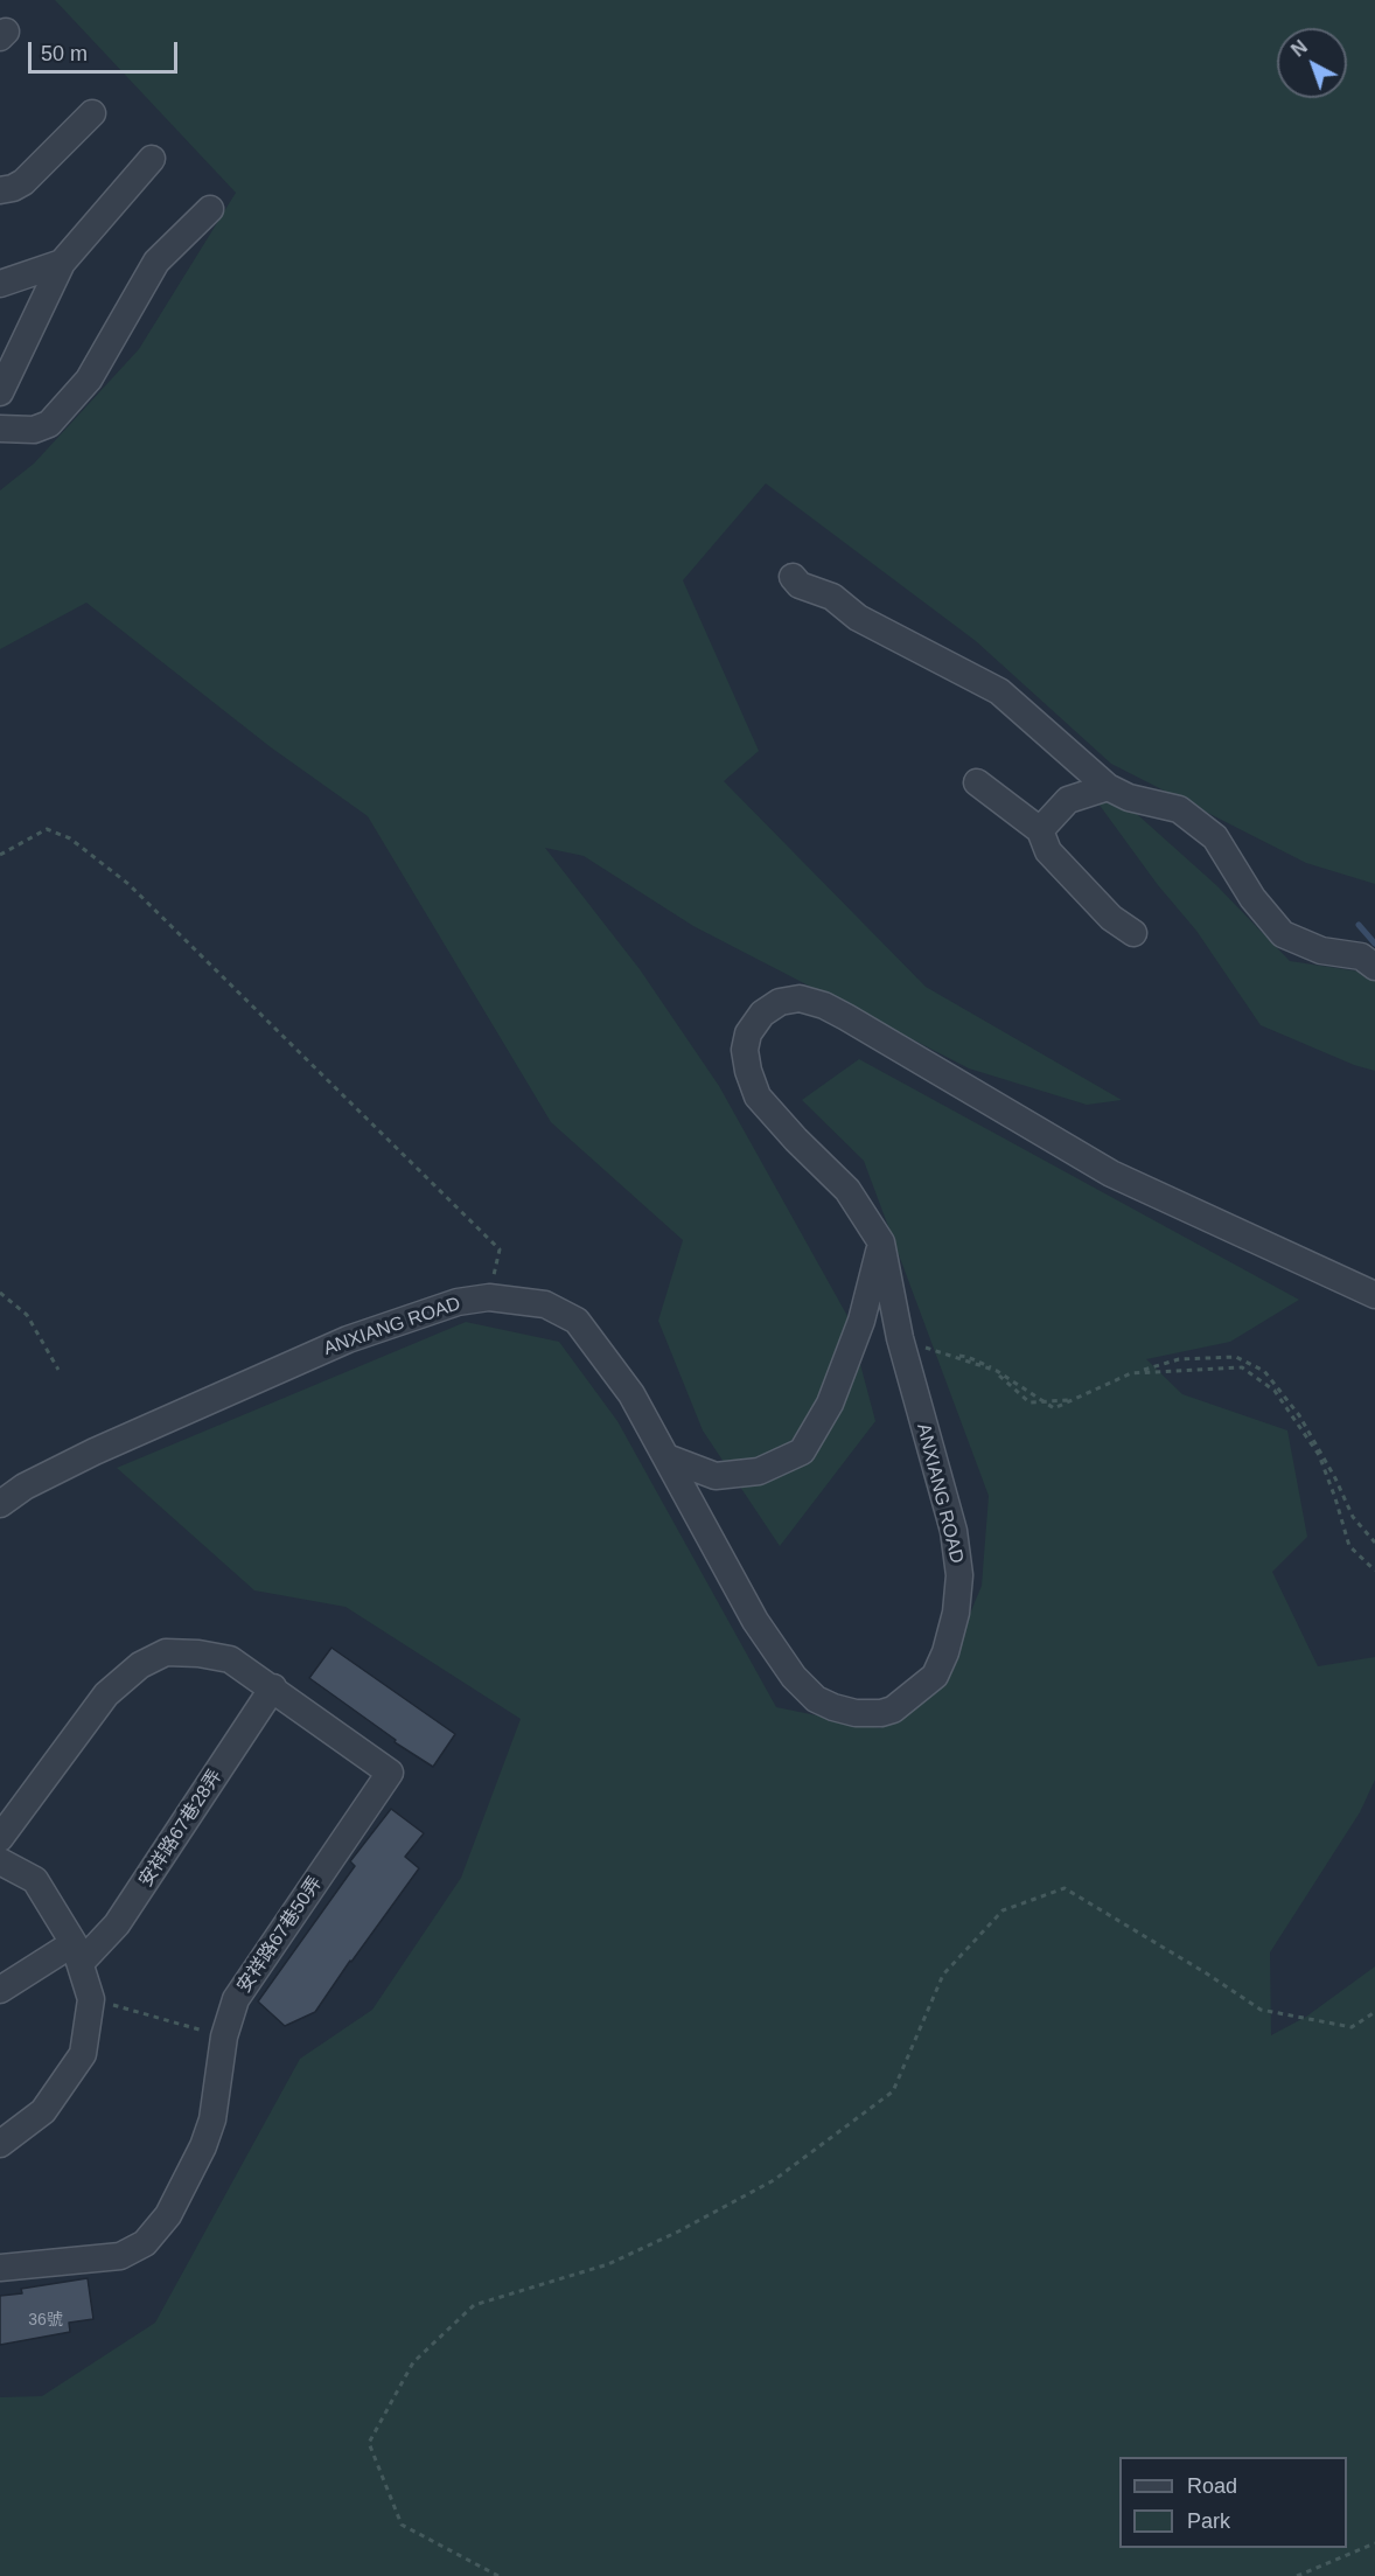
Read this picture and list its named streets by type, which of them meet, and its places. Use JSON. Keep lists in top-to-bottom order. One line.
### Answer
{"streets":{"street":["ANXIANG ROAD","安祥路67巷28弄","安祥路67巷50弄"]},"crossings":[["安祥路67巷28弄","安祥路67巷50弄"]],"house_numbers":["36號"],"legend":["Road","Park"],"scale_bar":"50 m","north":"top left"}
